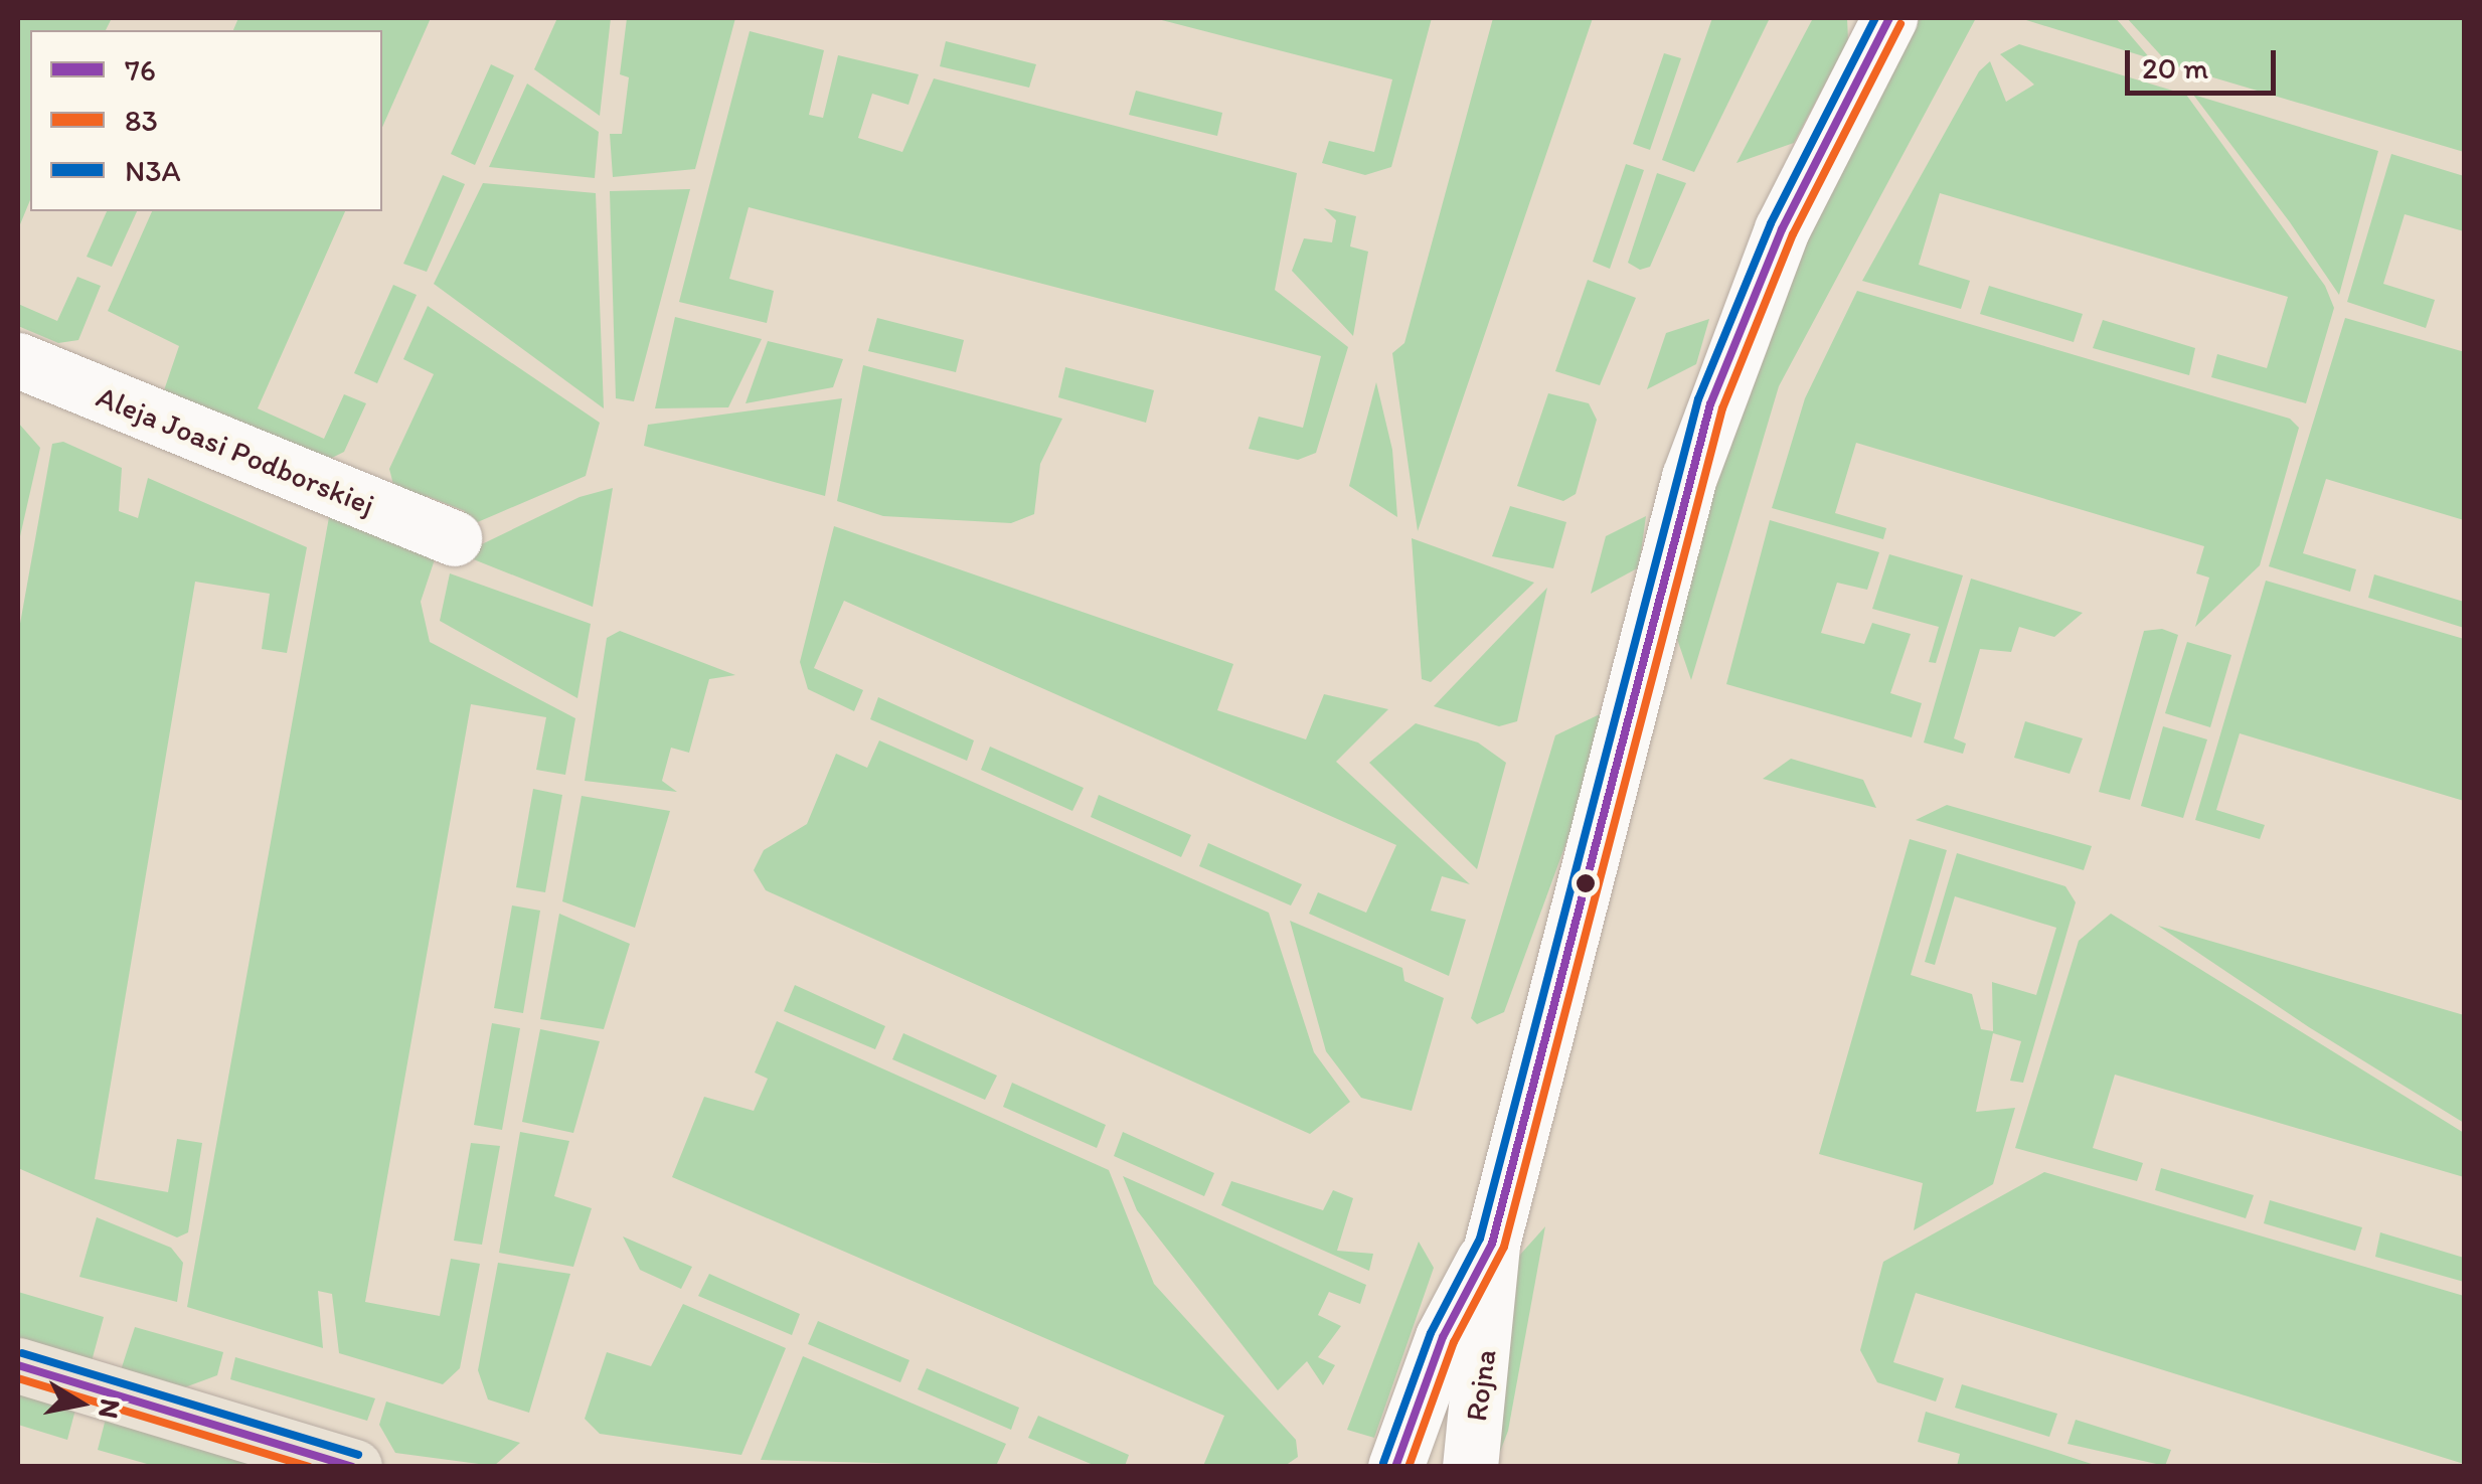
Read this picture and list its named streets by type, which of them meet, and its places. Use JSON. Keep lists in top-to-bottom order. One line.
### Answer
{"streets":{"street":["Aleja Joasi Podborskiej","Rojna"]},"lines":["transit line 76","transit line N3A","transit line 83"],"legend":["76","83","N3A"],"scale_bar":"20 m","north":"right"}
